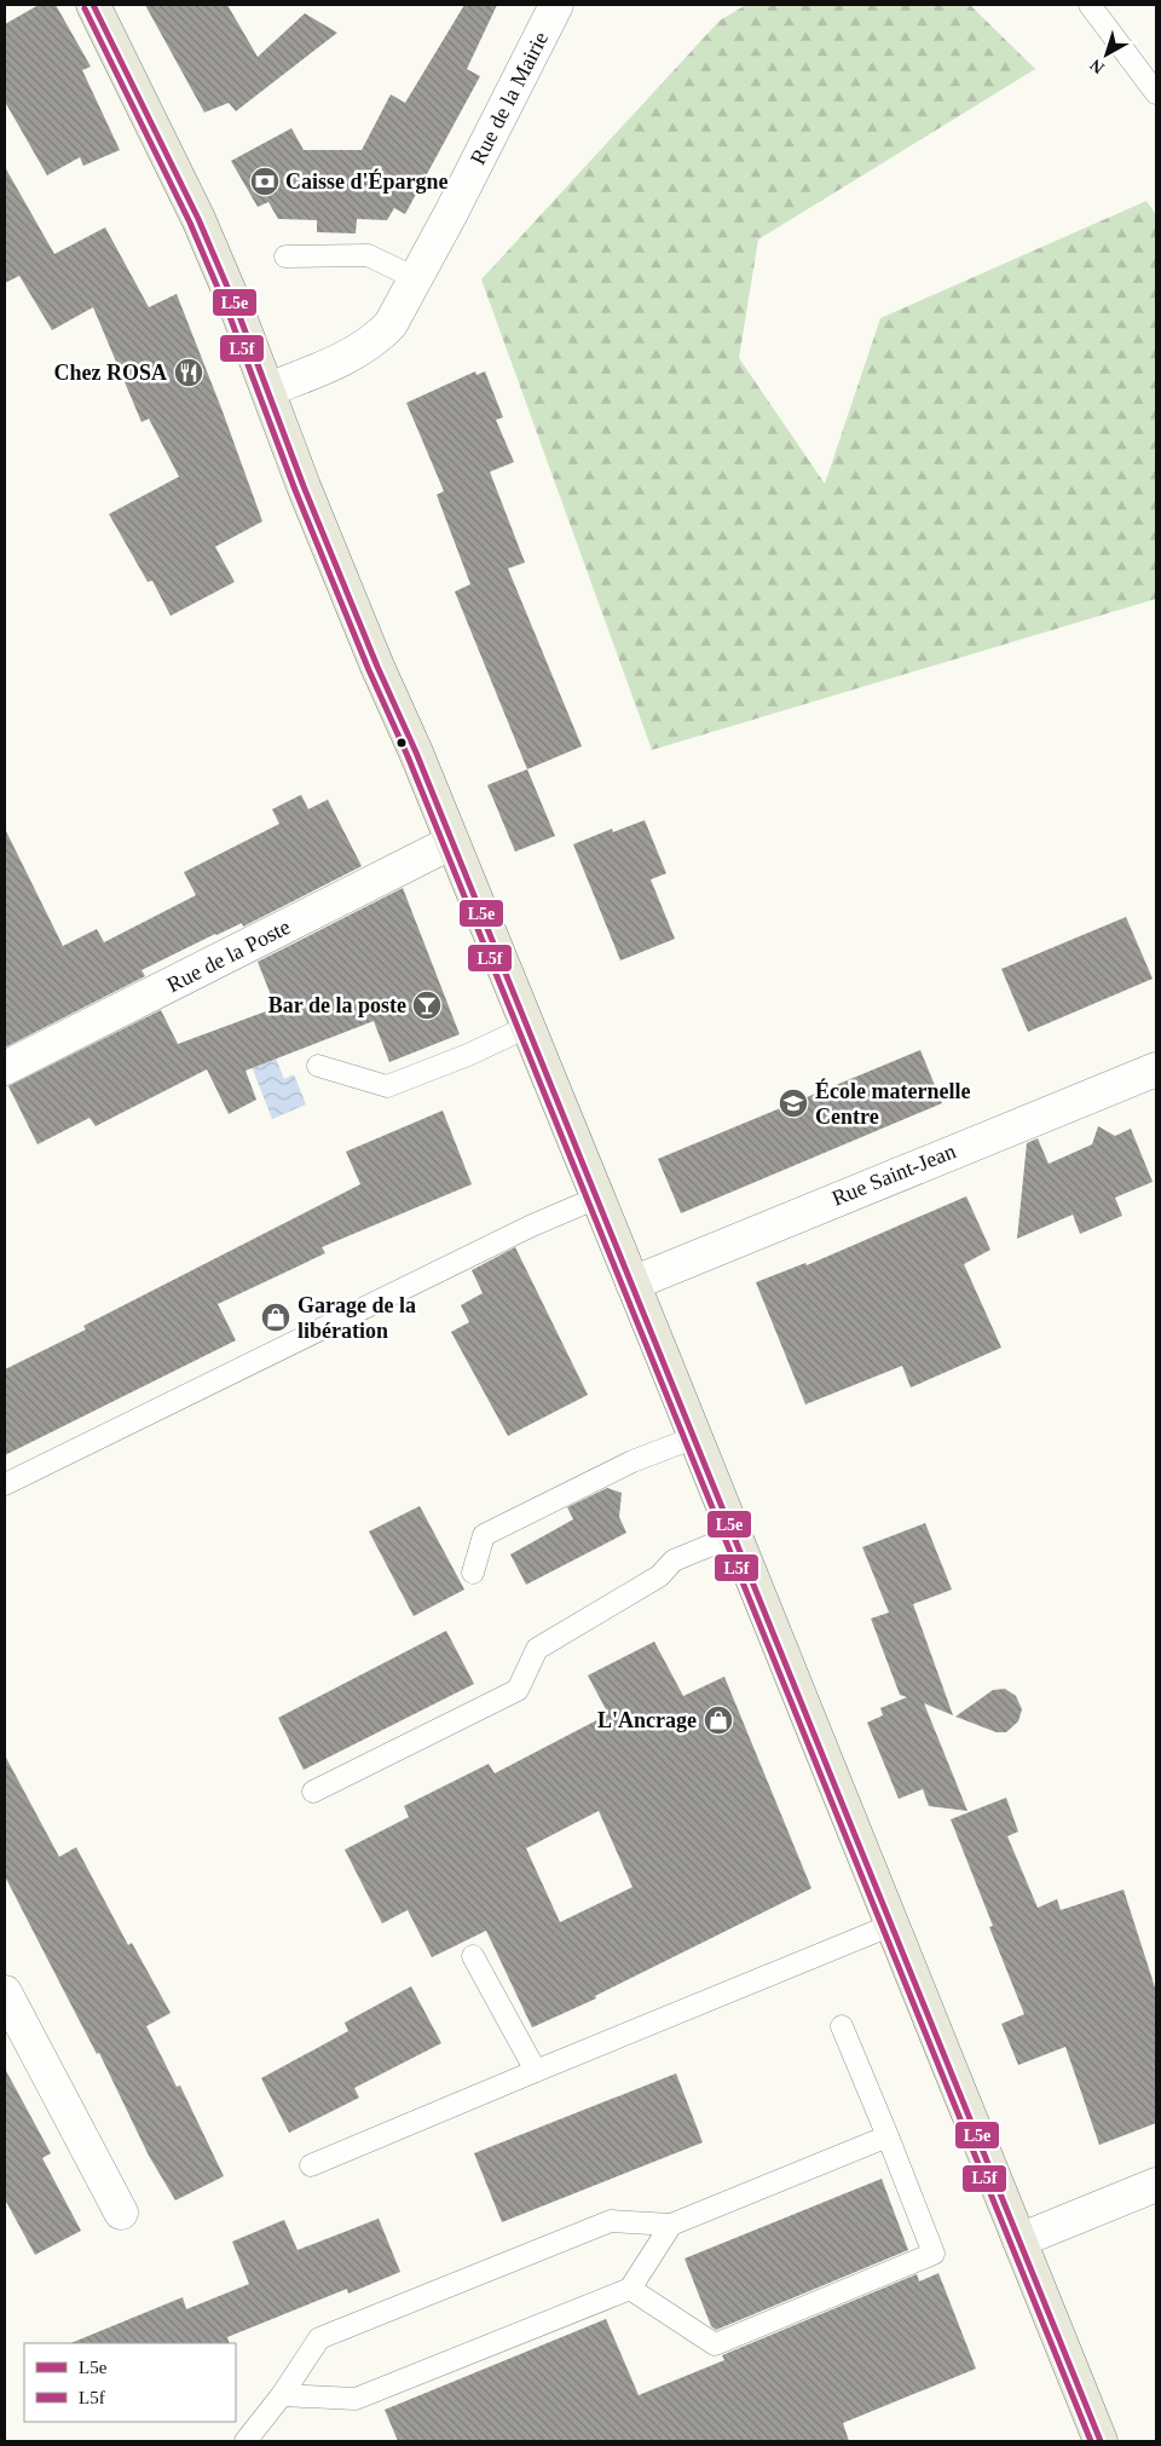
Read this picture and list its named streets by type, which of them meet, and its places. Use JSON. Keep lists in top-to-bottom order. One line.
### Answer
{"streets":{"street":["Rue de la Mairie","Rue de la Poste","Rue Saint-Jean"]},"places":{"bank":["Caisse d'Épargne"],"restaurant":["Chez ROSA"],"bar":["Bar de la poste"],"school or university":["École maternelle Centre"],"shop":["Garage de la libération","L'Ancrage"]},"lines":["transit line L5e","transit line L5f"],"legend":["L5e","L5f"],"north":"bottom left"}
